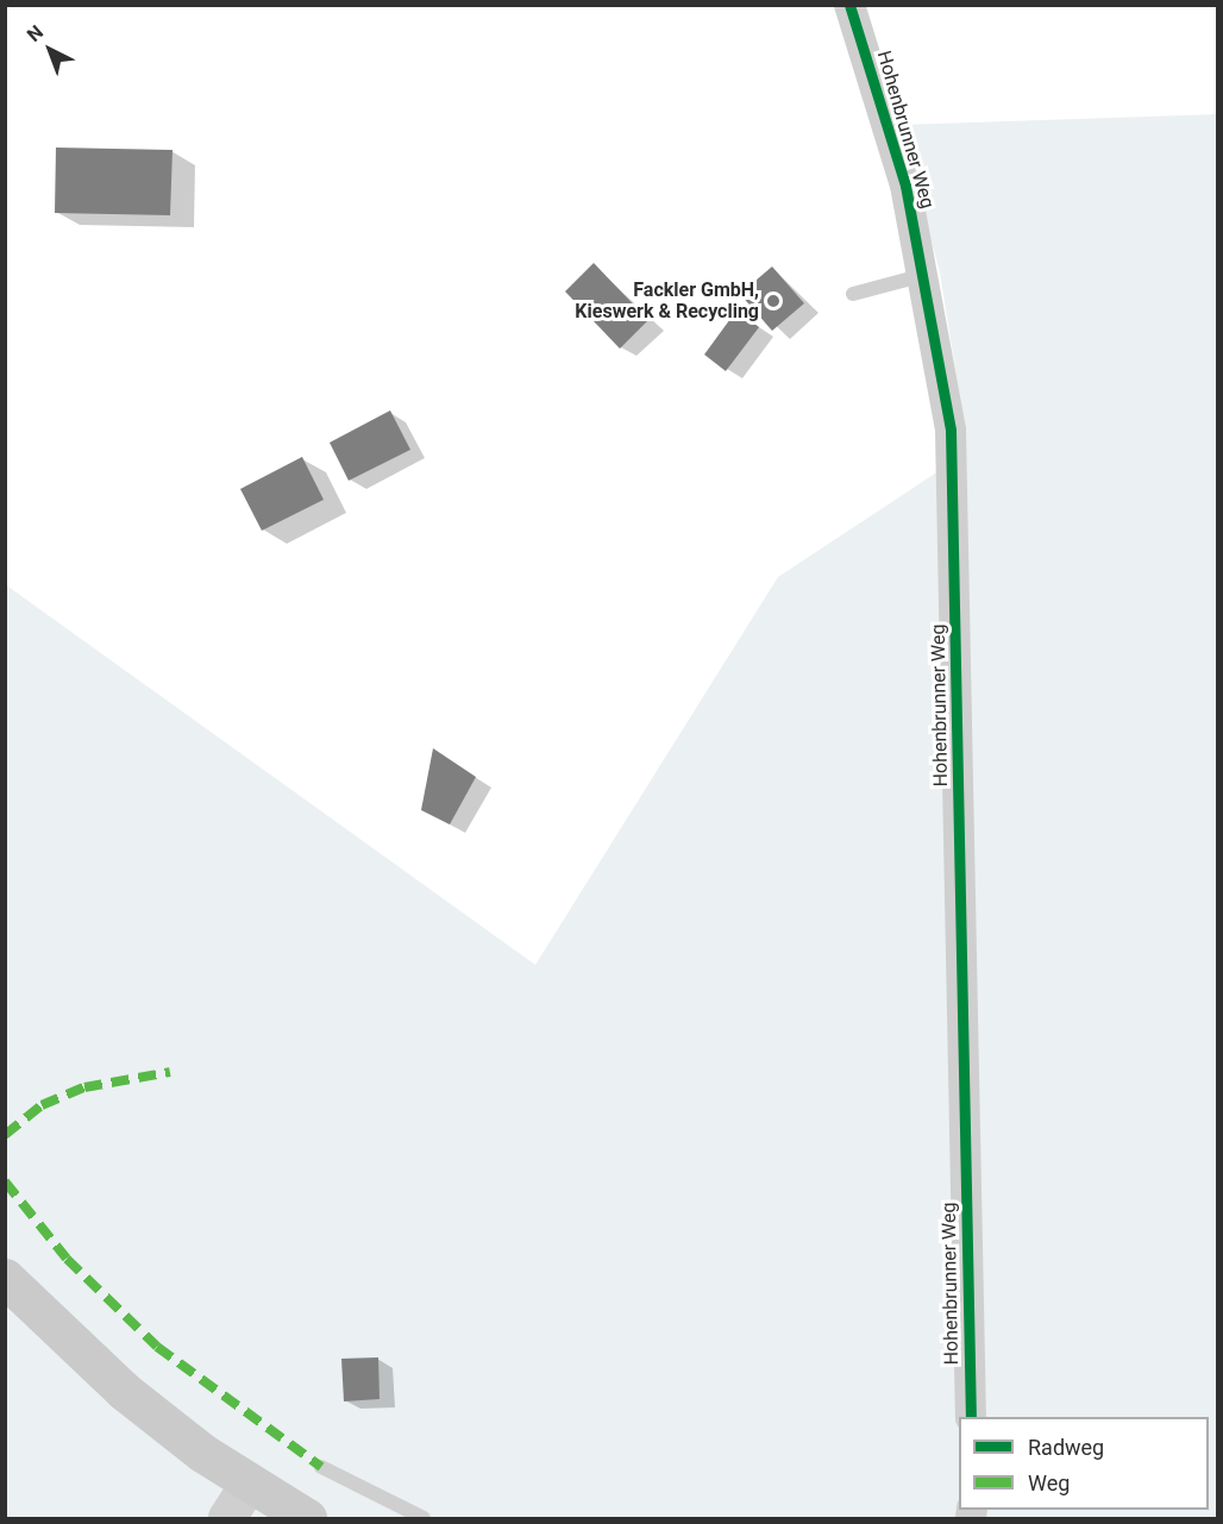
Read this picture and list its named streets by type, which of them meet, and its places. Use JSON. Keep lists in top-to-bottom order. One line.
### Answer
{"streets":{"street":["Hohenbrunner Weg"]},"places":["Fackler GmbH, Kieswerk & Recycling"],"legend":["Radweg","Weg"],"north":"top left"}
